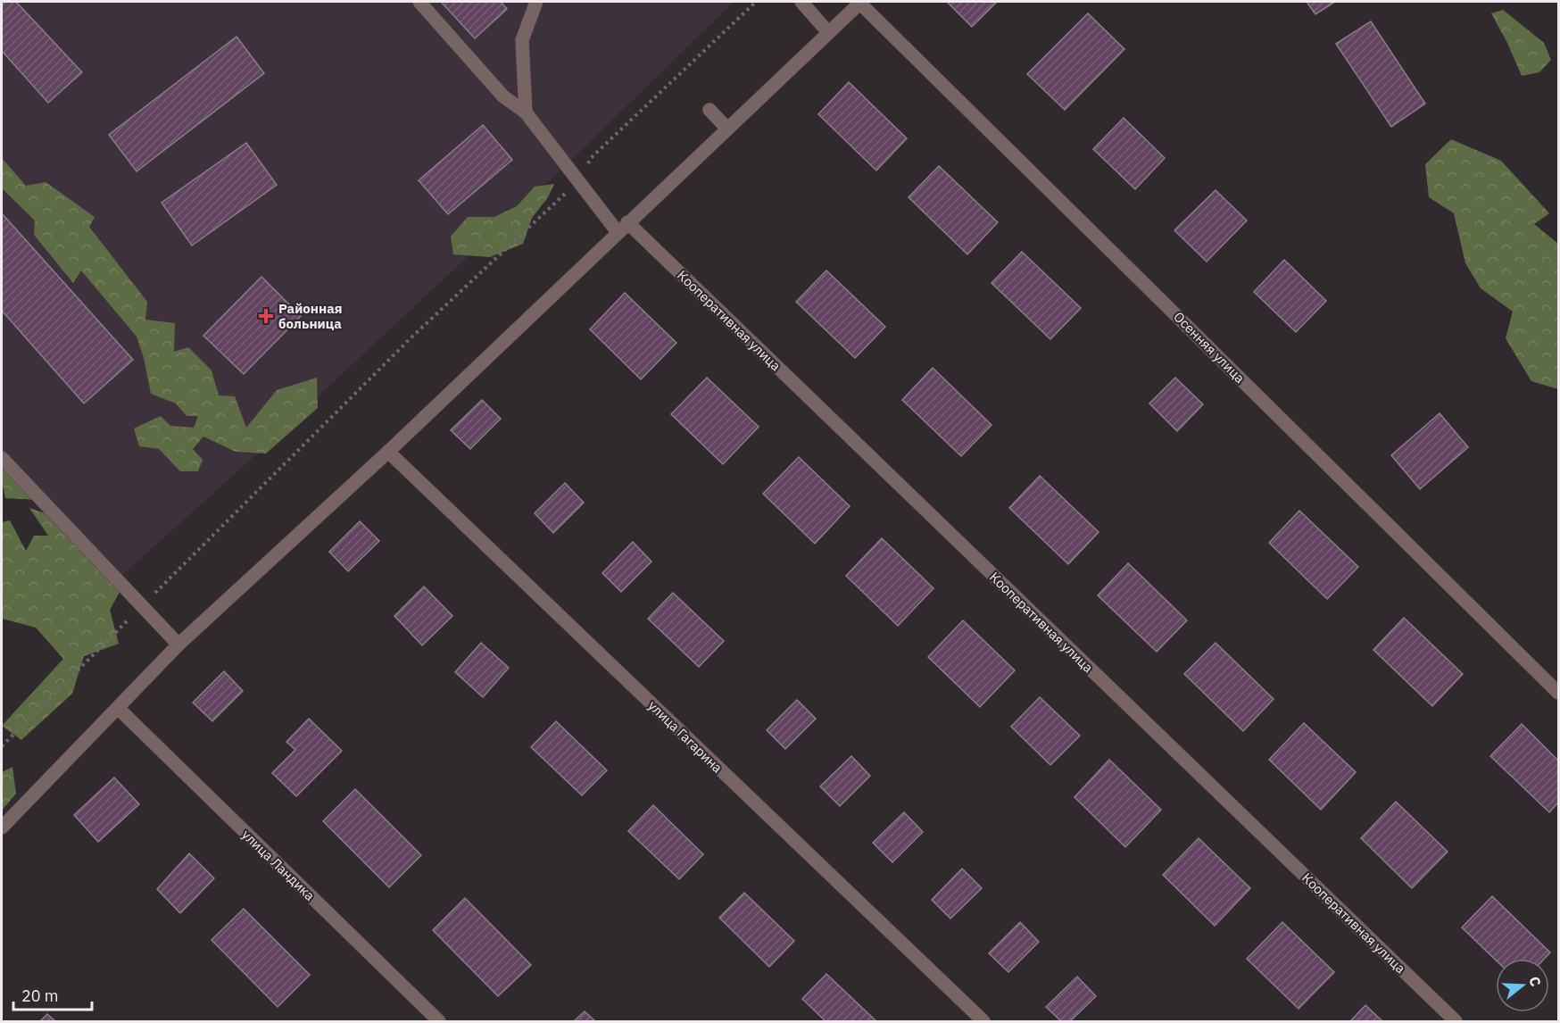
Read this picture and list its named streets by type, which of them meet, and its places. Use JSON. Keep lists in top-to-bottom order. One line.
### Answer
{"streets":{"street":["Кооперативная улица","Осенняя улица","улица Гагарина","улица Ландика"]},"places":{"health":["Районная больница"]},"scale_bar":"20 m","north":"right"}
